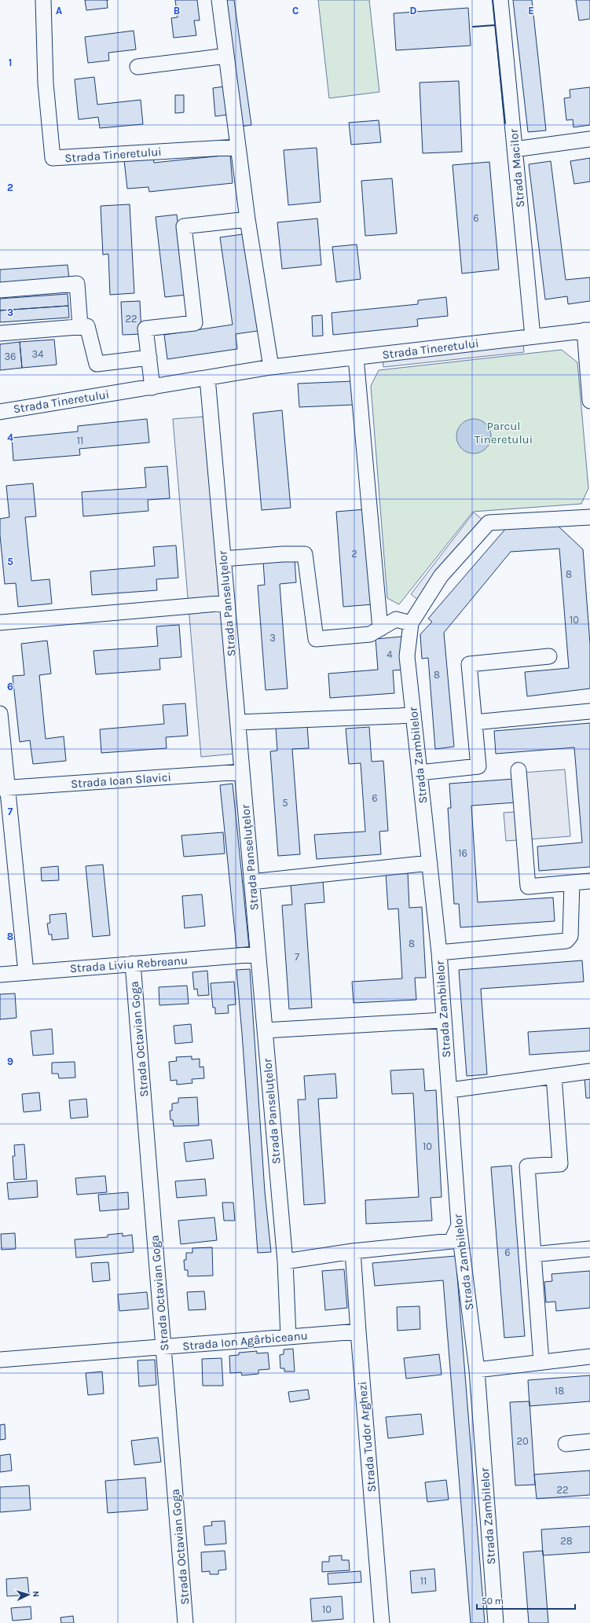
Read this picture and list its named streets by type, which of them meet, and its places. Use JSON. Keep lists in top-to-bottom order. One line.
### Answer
{"streets":{"street":["Strada Tineretului","Strada Macilor","Strada Panseluțelor","Strada Zambilelor","Strada Ioan Slavici","Strada Liviu Rebreanu","Strada Octavian Goga","Strada Ion Agârbiceanu","Strada Tudor Arghezi"]},"crossings":[["Strada Tineretului","Strada Macilor"],["Strada Tineretului","Strada Panseluțelor"],["Strada Panseluțelor","Strada Ioan Slavici"],["Strada Panseluțelor","Strada Liviu Rebreanu"],["Strada Panseluțelor","Strada Ion Agârbiceanu"],["Strada Liviu Rebreanu","Strada Octavian Goga"],["Strada Octavian Goga","Strada Ion Agârbiceanu"],["Strada Ion Agârbiceanu","Strada Tudor Arghezi"]],"parks":["Parcul Tineretului"],"house_numbers":["6","22","34","36","11","2","8","10","3","4","8","6","5","16","8","7","10","6","18","20","22","28","11","10"],"scale_bar":"50 m","north":"right","grid":{"columns":["A","B","C","D","E"],"rows":["1","2","3","4","5","6","7","8","9"]}}
